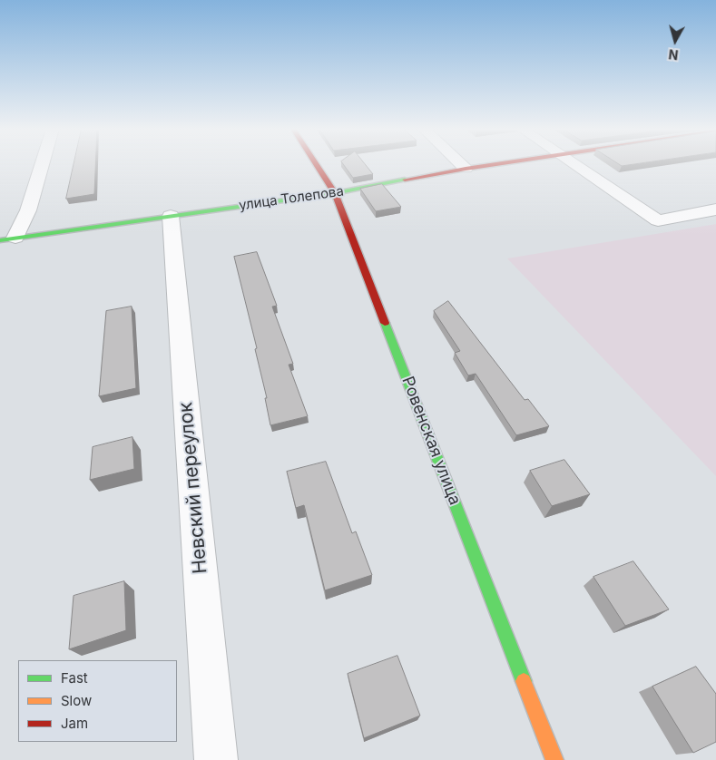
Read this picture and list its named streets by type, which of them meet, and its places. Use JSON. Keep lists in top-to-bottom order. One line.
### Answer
{"streets":{"street":["улица Толепова","Ровенская улица","Невский переулок"]},"crossings":[["улица Толепова","Ровенская улица"],["улица Толепова","Невский переулок"]],"legend":["Fast","Slow","Jam"],"north":"bottom"}
